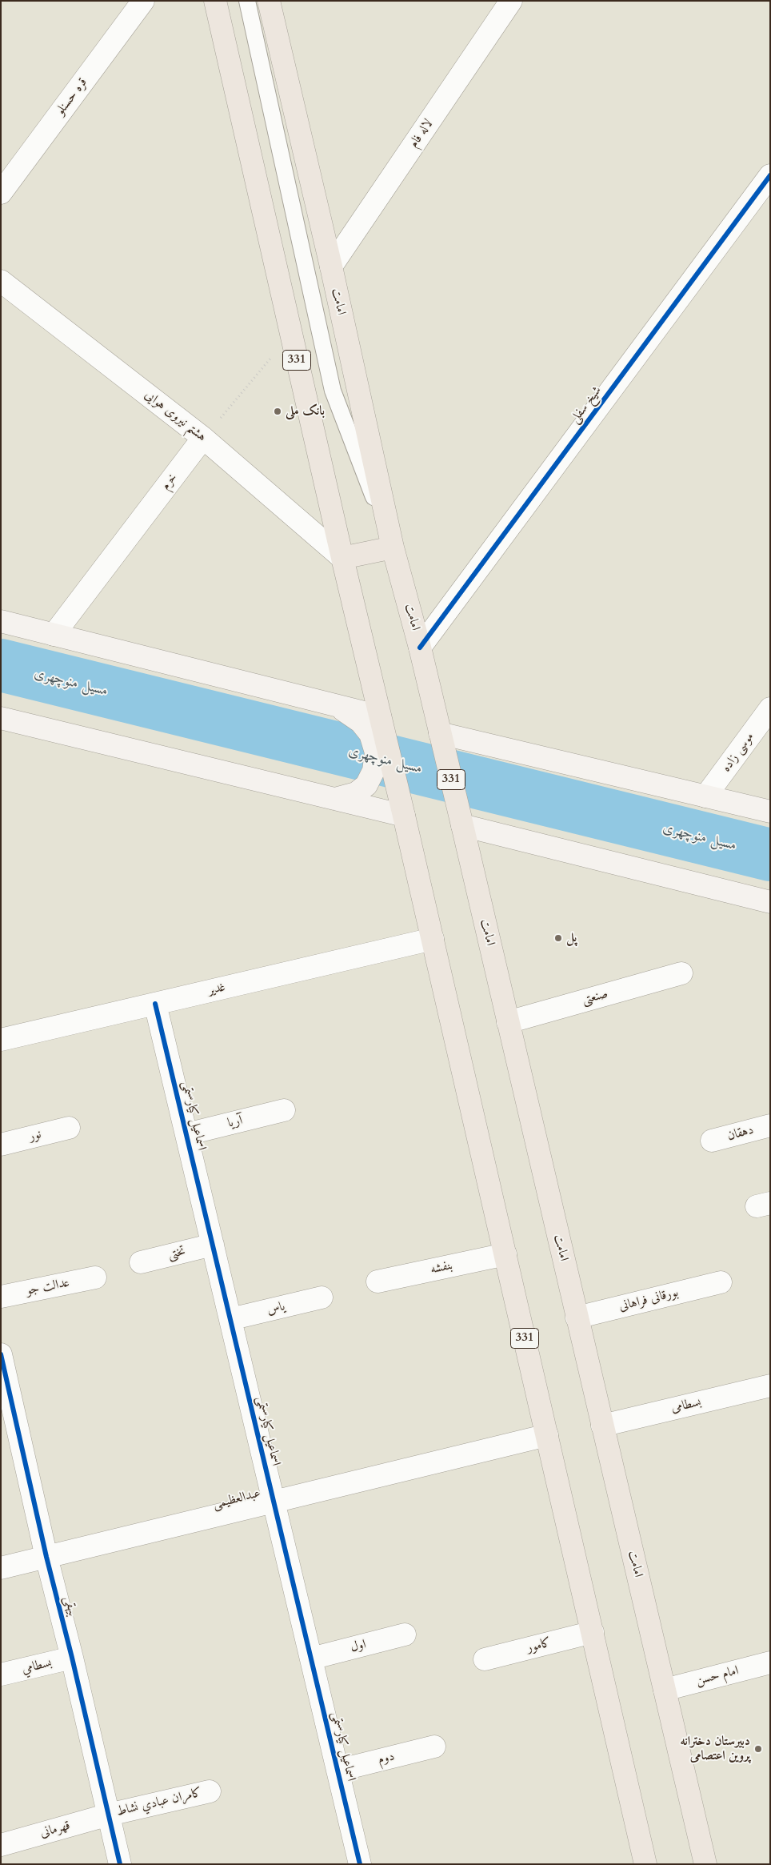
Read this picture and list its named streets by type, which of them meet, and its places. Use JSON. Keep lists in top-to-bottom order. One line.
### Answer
{"streets":{"main road":["امامت","331"],"street":["قره حسنلو","لاله فام","شیخ سفلی","هشتم نیروی هوایی","خرم","موسی زاده","غدیر","صنعتی","اسماعیل کیارستمی","آریا","دهقان","نور","تختی","بنفشه","عدالت جو","بورقانی فراهانی","یاس","بسطامی","عبدالعظیمی","بیهقی","کامور","اول","بسطامي","امام حسن","دوم","كامران عبادي نشاط","قهرمانی"]},"crossings":[["لاله فام","امامت"],["امامت","شیخ سفلی"],["امامت","صنعتی"],["امامت","بورقانی فراهانی"],["امامت","بسطامی"],["امامت","امام حسن"],["331","هشتم نیروی هوایی"],["331","غدیر"],["331","بنفشه"],["331","عبدالعظیمی"],["331","کامور"],["هشتم نیروی هوایی","خرم"],["غدیر","اسماعیل کیارستمی"],["اسماعیل کیارستمی","آریا"],["اسماعیل کیارستمی","تختی"],["اسماعیل کیارستمی","یاس"],["اسماعیل کیارستمی","عبدالعظیمی"],["اسماعیل کیارستمی","اول"],["اسماعیل کیارستمی","دوم"],["عبدالعظیمی","بیهقی"],["بیهقی","بسطامي"],["بیهقی","كامران عبادي نشاط"],["بیهقی","قهرمانی"],["كامران عبادي نشاط","قهرمانی"]],"water":["مسیل منوچهری"],"places":["بانک ملی","پل","دبیرستان دخترانه پروین اعتصامی"]}
